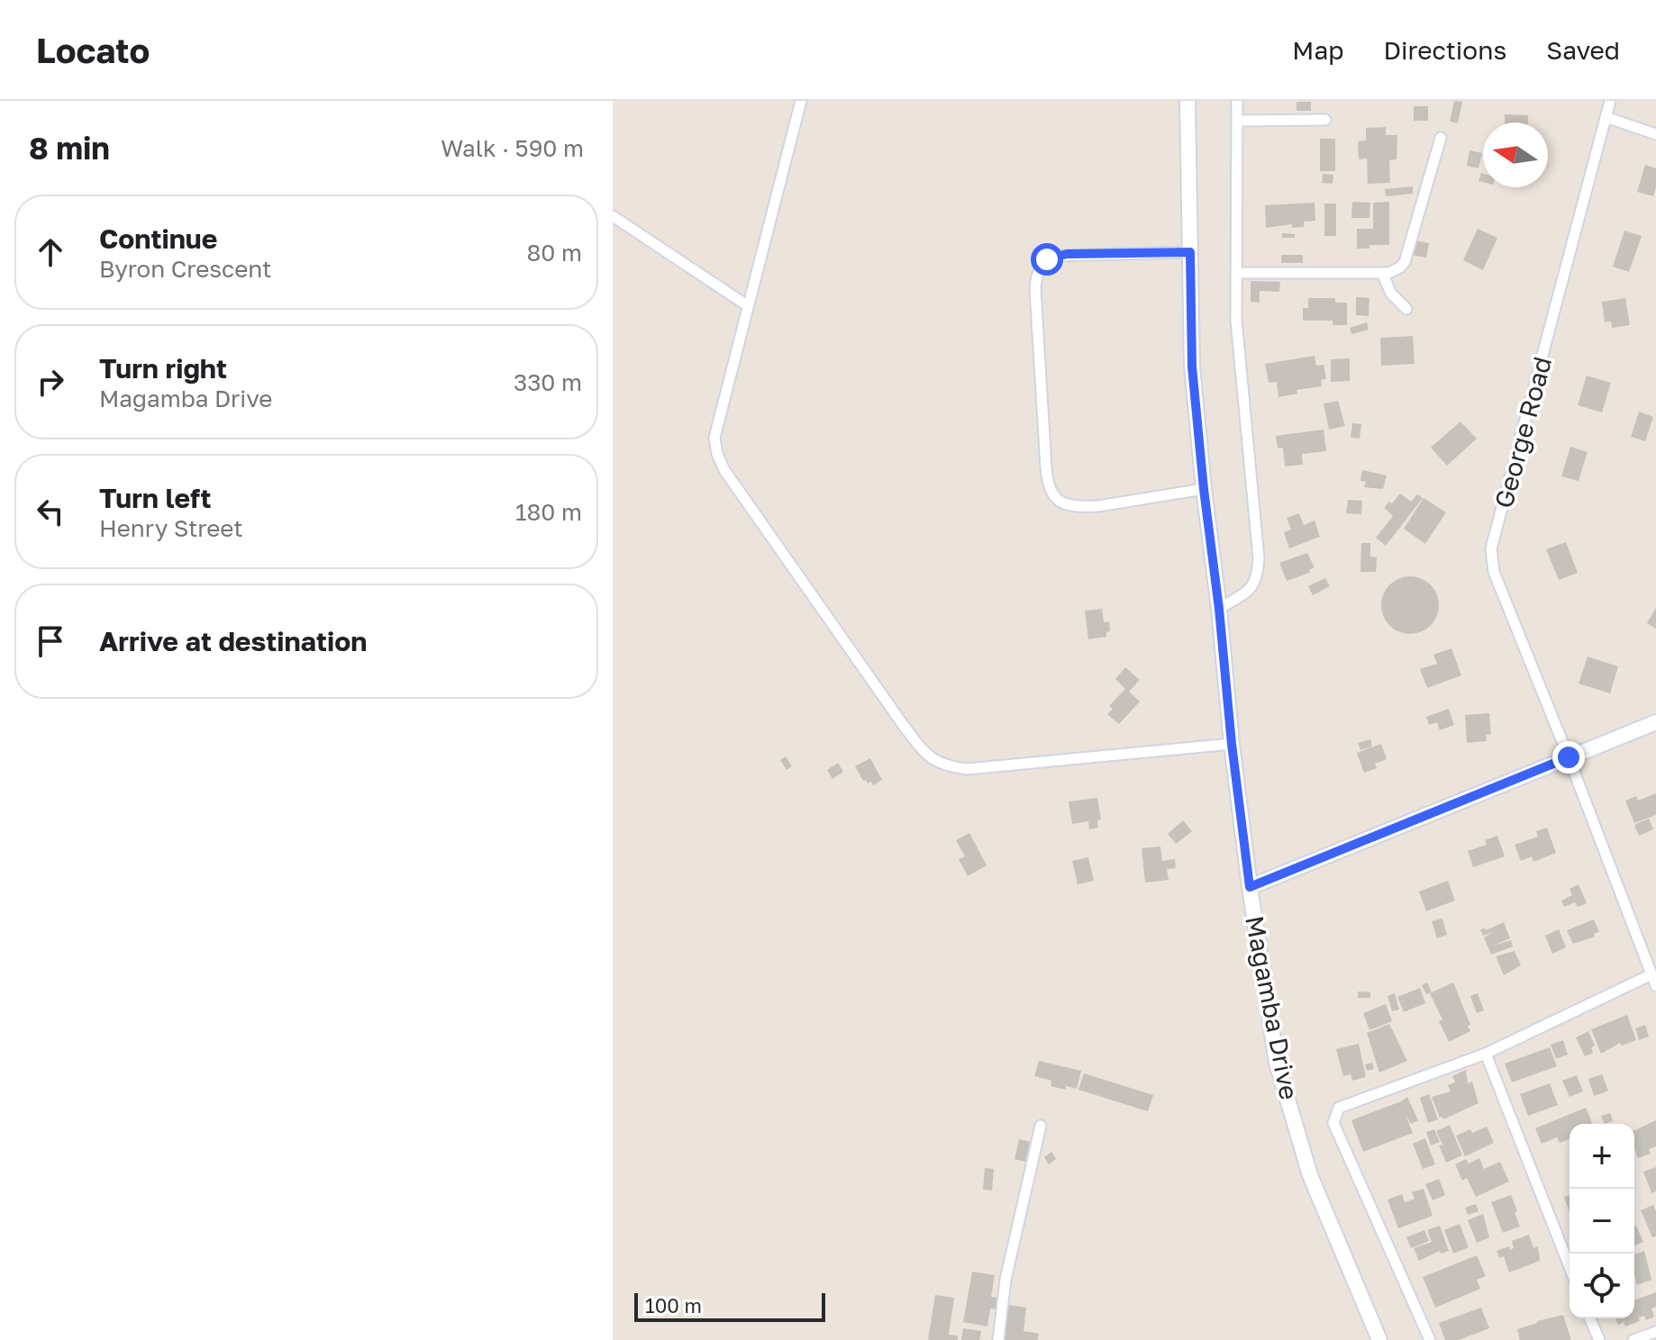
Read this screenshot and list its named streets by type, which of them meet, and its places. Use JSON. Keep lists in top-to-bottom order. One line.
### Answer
{"streets":{"street":["George Road","Magamba Drive"]},"scale_bar":"100 m","north":"left","page":{"header":"Locato","nav":["Map","Directions","Saved"],"heading":["8 min","Walk · 590 m"],"list":[["Continue","Byron Crescent","80 m"],["Turn right","Magamba Drive","330 m"],["Turn left","Henry Street","180 m"],"Arrive at destination"],"map_buttons":["+","−"],"scale":"100 m"}}
